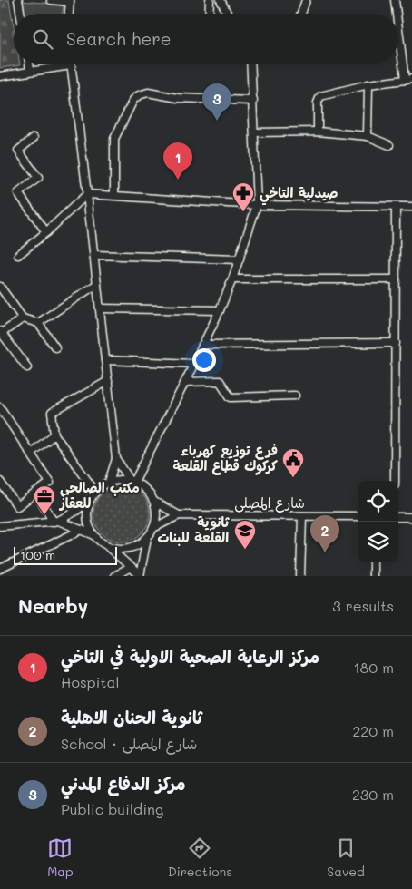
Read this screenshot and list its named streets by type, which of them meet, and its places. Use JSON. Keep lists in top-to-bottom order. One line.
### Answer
{"streets":{"street":["شارع المصلى"]},"places":{"pharmacy":["صيدلية التاخي"],"public building":["فرع توزيع كهرباء كركوك قطاع القلعة"],"office":["مكتب الصالحي للعقار"],"school or university":["ثانوية القلعة للبنات"]},"scale_bar":"100 m","page":{"search":"Search here","pins":["3","1","2"],"scale":"100 m","heading":["Nearby","3 results"],"list":[{"mark":"1","name":"مركز الرعاية الصحية الاولية في التاخي","note":"Hospital","value":"180 m"},{"mark":"2","name":"ثانوية الحنان الاهلية","note":"School · شارع المصلى","value":"220 m"},{"mark":"3","name":"مركز الدفاع المدني","note":"Public building","value":"230 m"}],"nav":["Map","Directions","Saved"]}}
